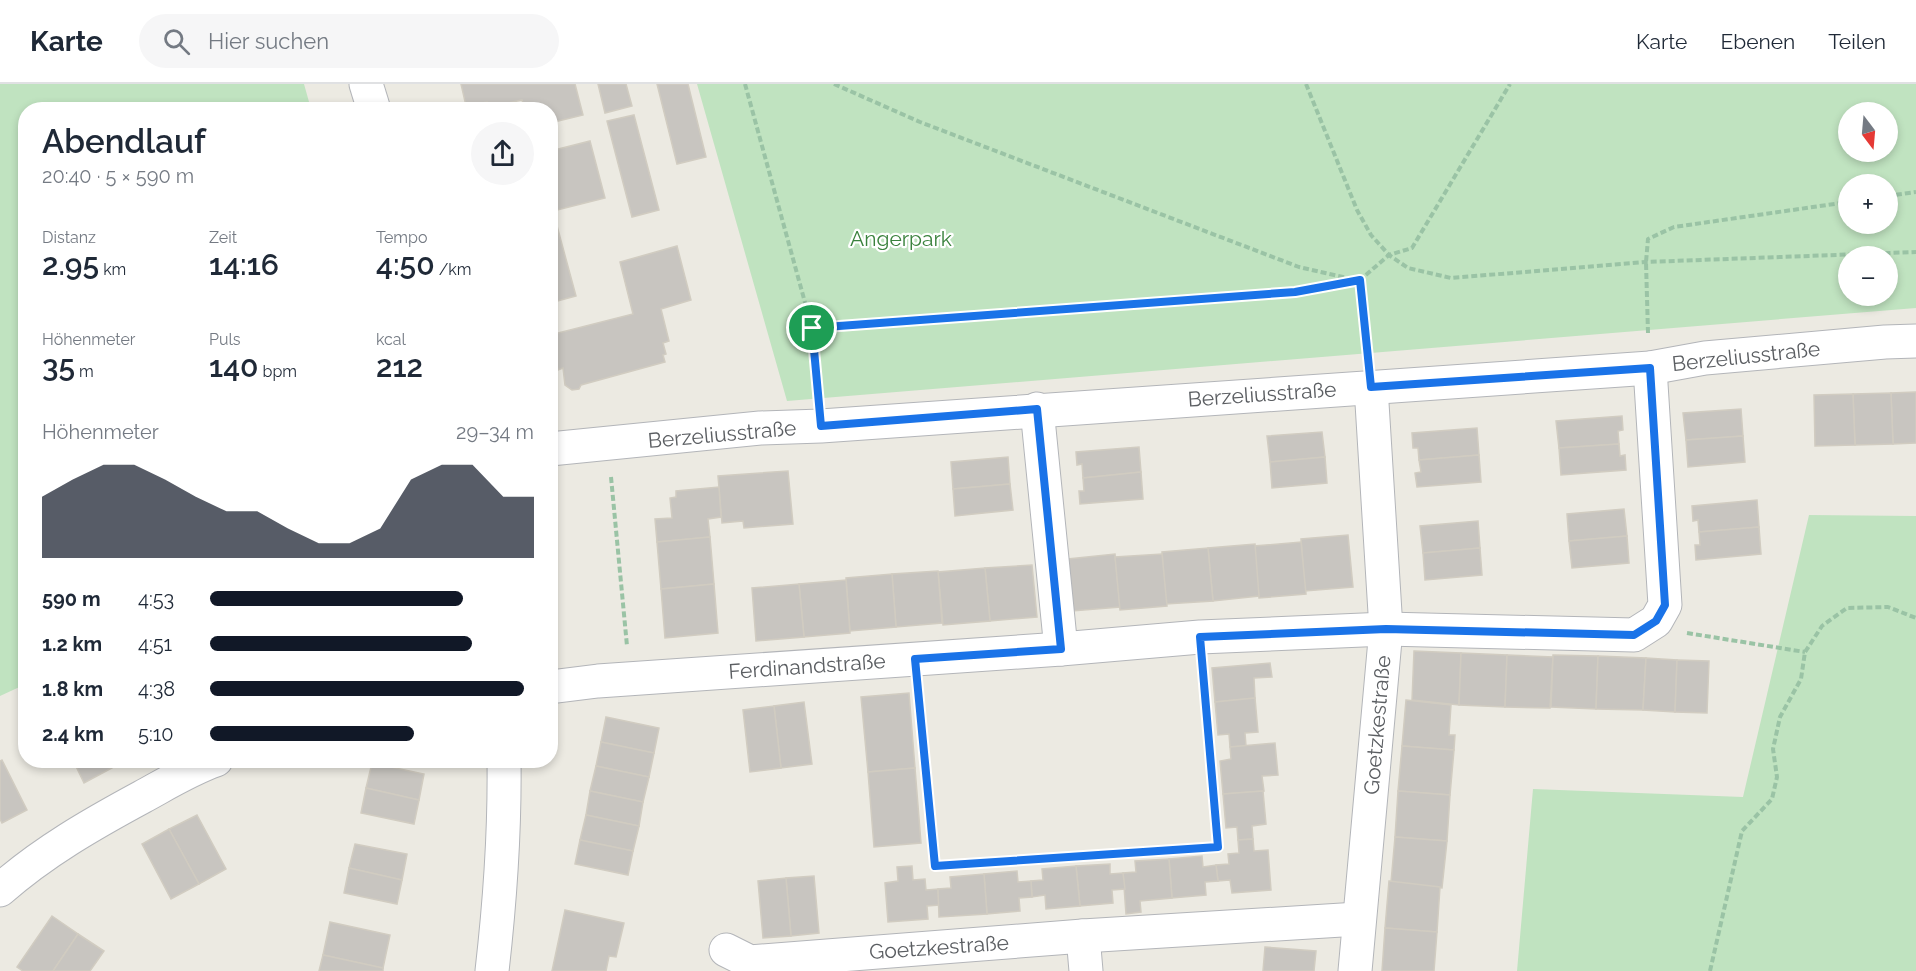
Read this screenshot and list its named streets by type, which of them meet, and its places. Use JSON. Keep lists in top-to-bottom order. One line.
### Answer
{"streets":{"street":["Berzeliusstraße","Ferdinandstraße","Goetzkestraße"]},"crossings":[["Berzeliusstraße","Goetzkestraße"],["Ferdinandstraße","Goetzkestraße"]],"parks":["Angerpark"],"north":"bottom","page":{"header":"Karte","search":"Hier suchen","nav":["Karte","Ebenen","Teilen"],"map_buttons":["+","−"],"heading":["Abendlauf","20:40 · 5 × 590 m"],"stats":[["Distanz","2.95 km"],["Zeit","14:16"],["Tempo","4:50 /km"],["Höhenmeter","35 m"],["Puls","140 bpm"],["kcal","212"]],"chart":["Höhenmeter","29–34 m"],"list":[{"name":"590 m","note":"4:53"},{"name":"1.2 km","note":"4:51"},{"name":"1.8 km","note":"4:38"},{"name":"2.4 km","note":"5:10"}]}}
